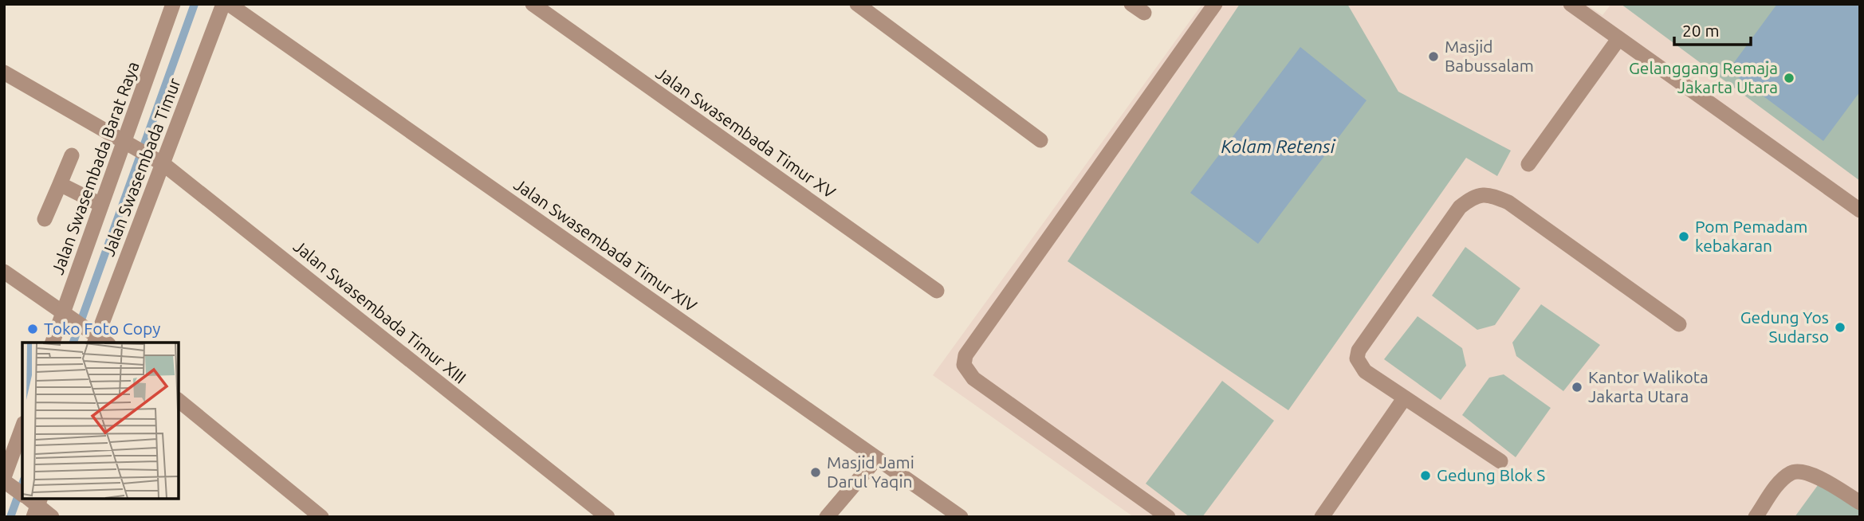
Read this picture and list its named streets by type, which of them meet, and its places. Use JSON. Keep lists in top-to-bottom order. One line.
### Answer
{"streets":{"street":["Jalan Swasembada Timur XV","Jalan Swasembada Timur","Jalan Swasembada Barat Raya","Jalan Swasembada Timur XIV","Jalan Swasembada Timur XIII"]},"crossings":[["Jalan Swasembada Timur","Jalan Swasembada Timur XIII"],["Jalan Swasembada Barat Raya","Jalan Swasembada Timur XIII"]],"water":["Kolam Retensi"],"places":["Masjid Babussalam","Gelanggang Remaja Jakarta Utara","Pom Pemadam kebakaran","Gedung Yos Sudarso","Toko Foto Copy","Kantor Walikota Jakarta Utara","Masjid Jami Darul Yaqin","Gedung Blok S"],"scale_bar":"20 m"}
